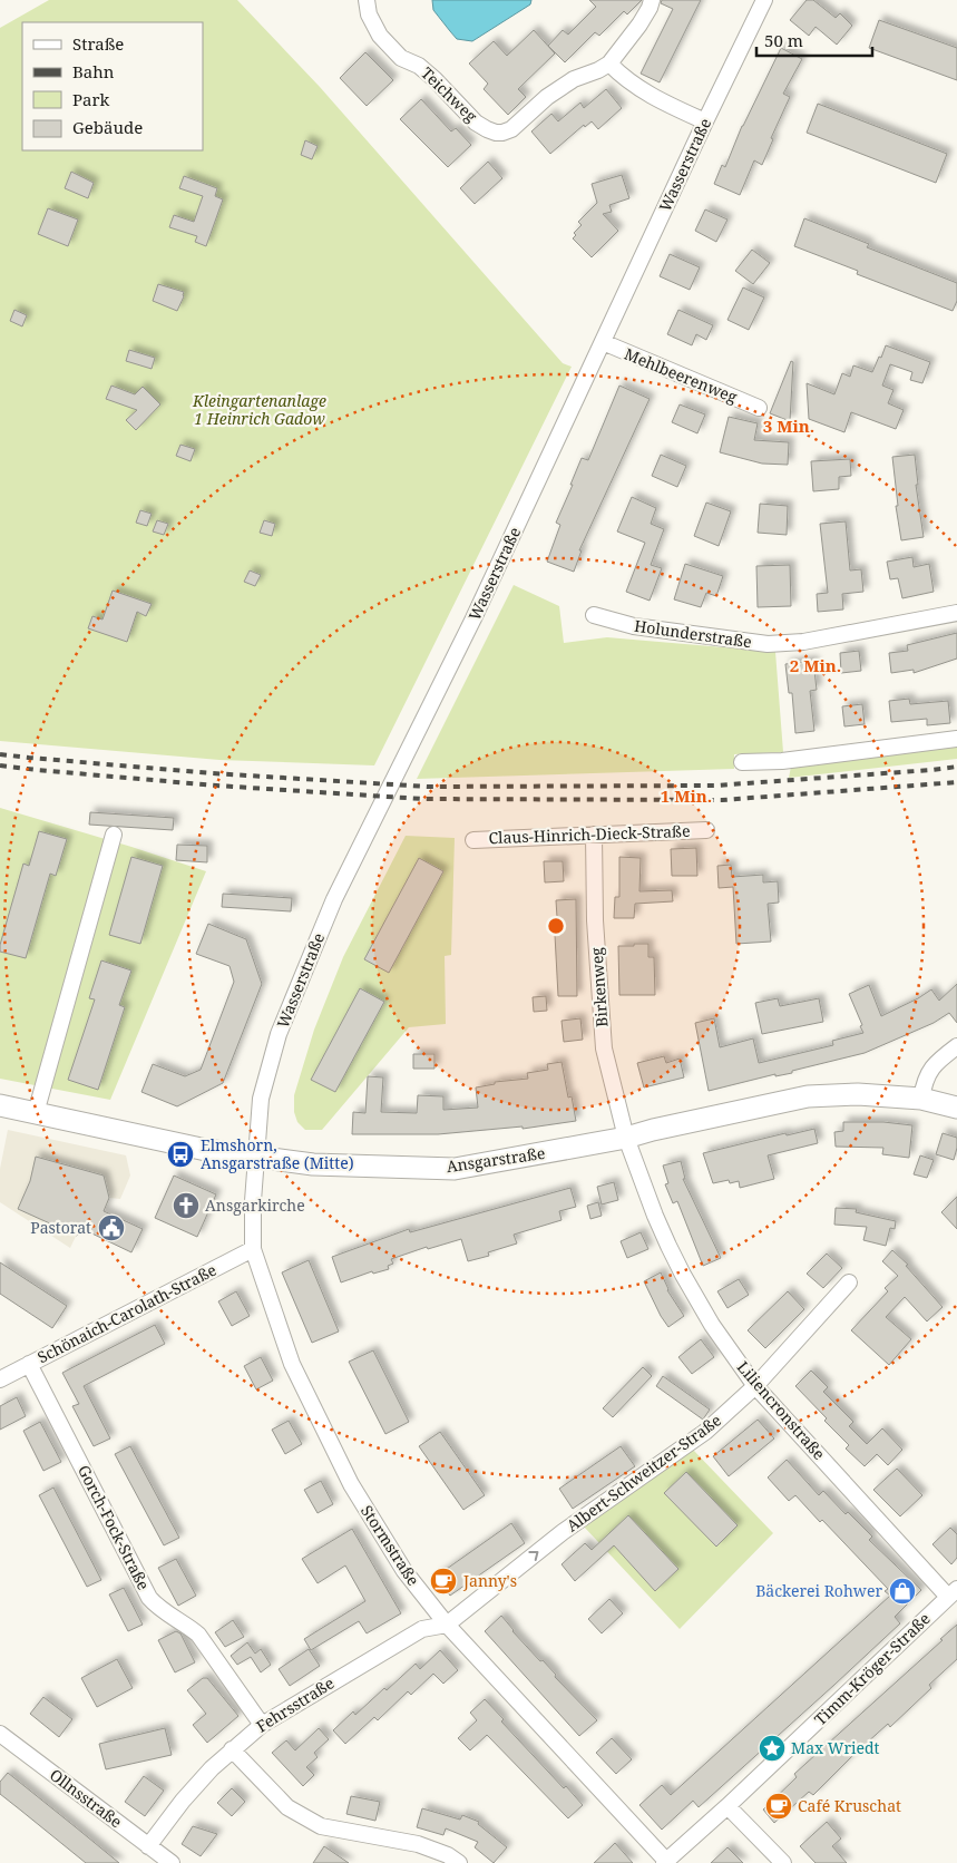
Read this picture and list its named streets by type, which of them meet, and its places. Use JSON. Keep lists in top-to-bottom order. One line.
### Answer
{"streets":{"street":["Teichweg","Wasserstraße","Mehlbeerenweg","Holunderstraße","Claus-Hinrich-Dieck-Straße","Birkenweg","Ansgarstraße","Schönaich-Carolath-Straße","Liliencronstraße","Albert-Schweitzer-Straße","Gorch-Fock-Straße","Stormstraße","Timm-Kröger-Straße","Fehrsstraße","Ollnsstraße"]},"crossings":[["Wasserstraße","Mehlbeerenweg"],["Wasserstraße","Ansgarstraße"],["Wasserstraße","Stormstraße"],["Claus-Hinrich-Dieck-Straße","Birkenweg"],["Birkenweg","Ansgarstraße"],["Birkenweg","Liliencronstraße"],["Ansgarstraße","Liliencronstraße"],["Ansgarstraße","Stormstraße"],["Schönaich-Carolath-Straße","Gorch-Fock-Straße"],["Schönaich-Carolath-Straße","Stormstraße"],["Liliencronstraße","Albert-Schweitzer-Straße"],["Liliencronstraße","Timm-Kröger-Straße"],["Albert-Schweitzer-Straße","Stormstraße"],["Albert-Schweitzer-Straße","Fehrsstraße"],["Gorch-Fock-Straße","Fehrsstraße"],["Stormstraße","Timm-Kröger-Straße"],["Stormstraße","Fehrsstraße"],["Fehrsstraße","Ollnsstraße"]],"one_way":["Albert-Schweitzer-Straße"],"parks":["Kleingartenanlage 1 Heinrich Gadow"],"places":{"bus stop":["Elmshorn, Ansgarstraße (Mitte)"],"church":["Ansgarkirche"],"public building":["Pastorat"],"cafe":["Janny's","Café Kruschat"],"shop":["Bäckerei Rohwer"],"place":["Max Wriedt"]},"legend":["Straße","Bahn","Park","Gebäude"],"scale_bar":"50 m","rings":["3 Min.","2 Min.","1 Min."]}
